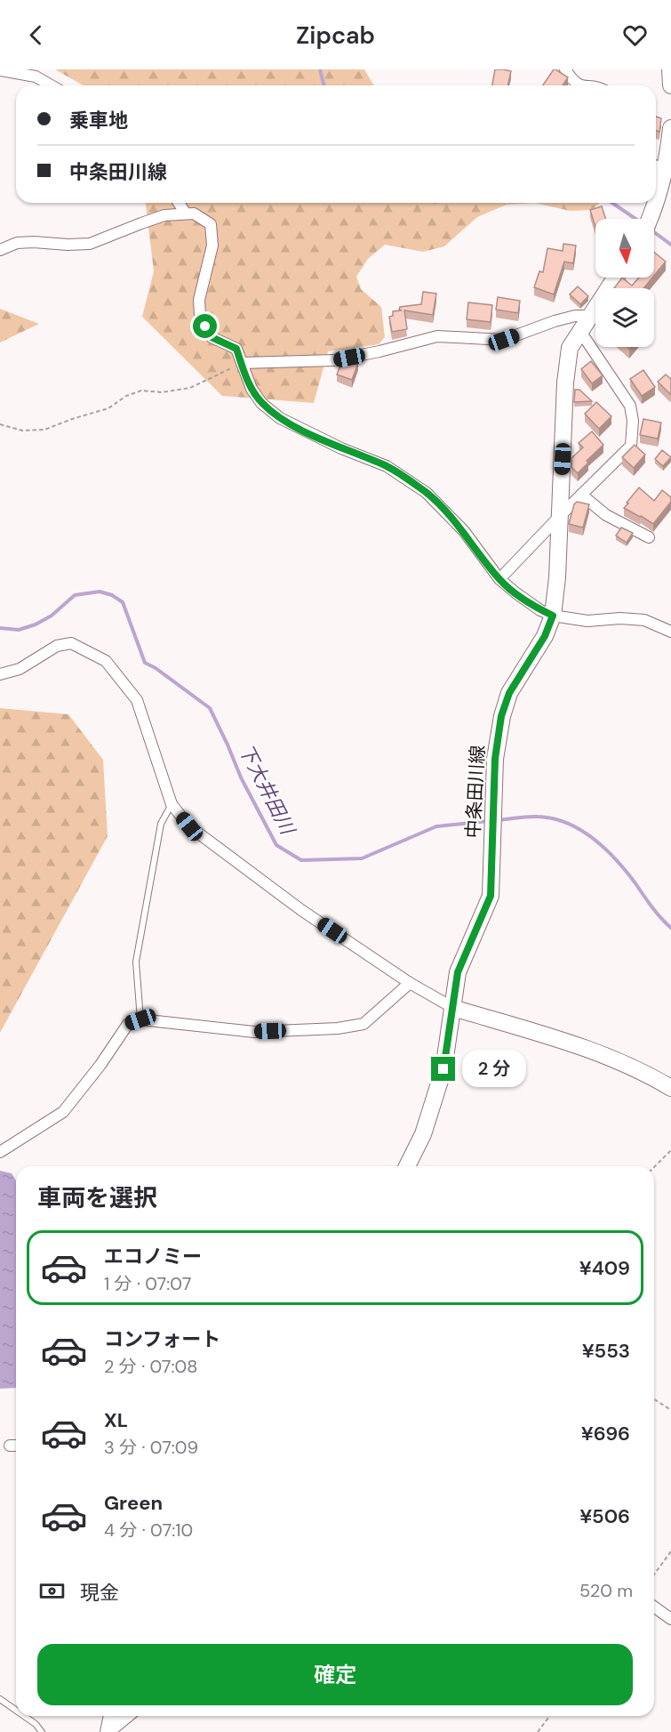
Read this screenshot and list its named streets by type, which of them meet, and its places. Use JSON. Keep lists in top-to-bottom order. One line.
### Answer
{"streets":{"main road":["中条田川線"]},"water":["下大井田川"],"north":"bottom","page":{"header":"Zipcab","banner":["乗車地","中条田川線"],"bubble":"2 分","heading":"車両を選択","list":[{"name":"エコノミー","note":"1 分 · 07:07","value":"¥409"},{"name":"コンフォート","note":"2 分 · 07:08","value":"¥553"},{"name":"XL","note":"3 分 · 07:09","value":"¥696"},{"name":"Green","note":"4 分 · 07:10","value":"¥506"}],"pay":["現金","520 m"],"buttons":"確定"}}
